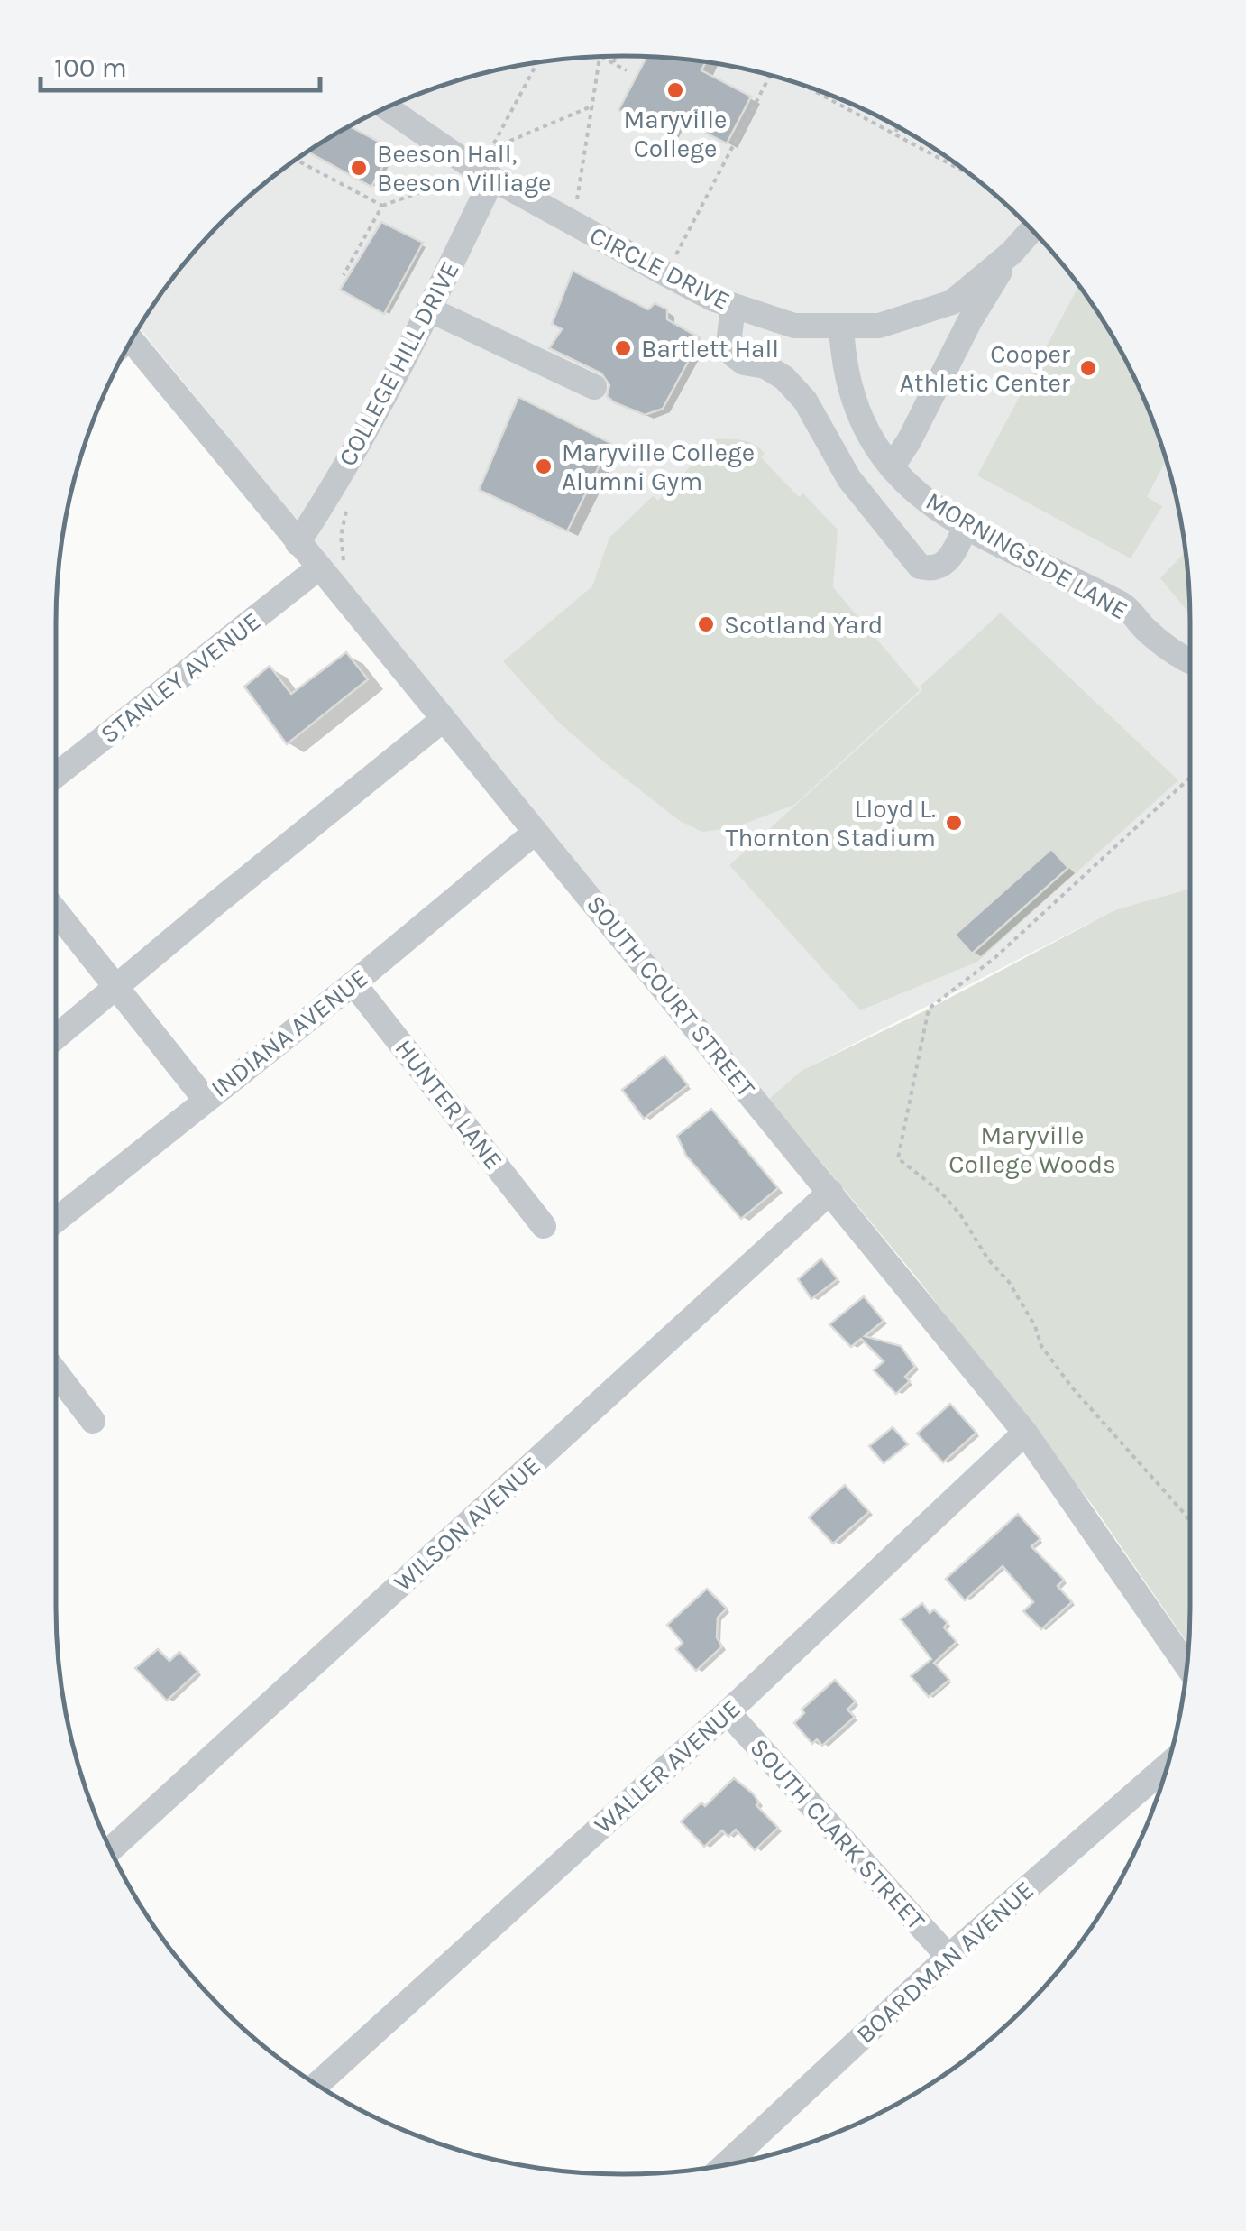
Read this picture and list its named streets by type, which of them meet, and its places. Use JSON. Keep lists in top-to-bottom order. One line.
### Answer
{"streets":{"street":["CIRCLE DRIVE","COLLEGE HILL DRIVE","MORNINGSIDE LANE","STANLEY AVENUE","SOUTH COURT STREET","INDIANA AVENUE","HUNTER LANE","WILSON AVENUE","WALLER AVENUE","SOUTH CLARK STREET","BOARDMAN AVENUE"]},"crossings":[["CIRCLE DRIVE","COLLEGE HILL DRIVE"],["CIRCLE DRIVE","MORNINGSIDE LANE"],["COLLEGE HILL DRIVE","SOUTH COURT STREET"],["STANLEY AVENUE","SOUTH COURT STREET"],["SOUTH COURT STREET","INDIANA AVENUE"],["SOUTH COURT STREET","WILSON AVENUE"],["SOUTH COURT STREET","WALLER AVENUE"],["INDIANA AVENUE","HUNTER LANE"],["WALLER AVENUE","SOUTH CLARK STREET"],["SOUTH CLARK STREET","BOARDMAN AVENUE"]],"parks":["Maryville College Woods"],"places":["Maryville College","Beeson Hall, Beeson Villiage","Bartlett Hall","Cooper Athletic Center","Maryville College Alumni Gym","Scotland Yard","Lloyd L. Thornton Stadium"],"scale_bar":"100 m"}
